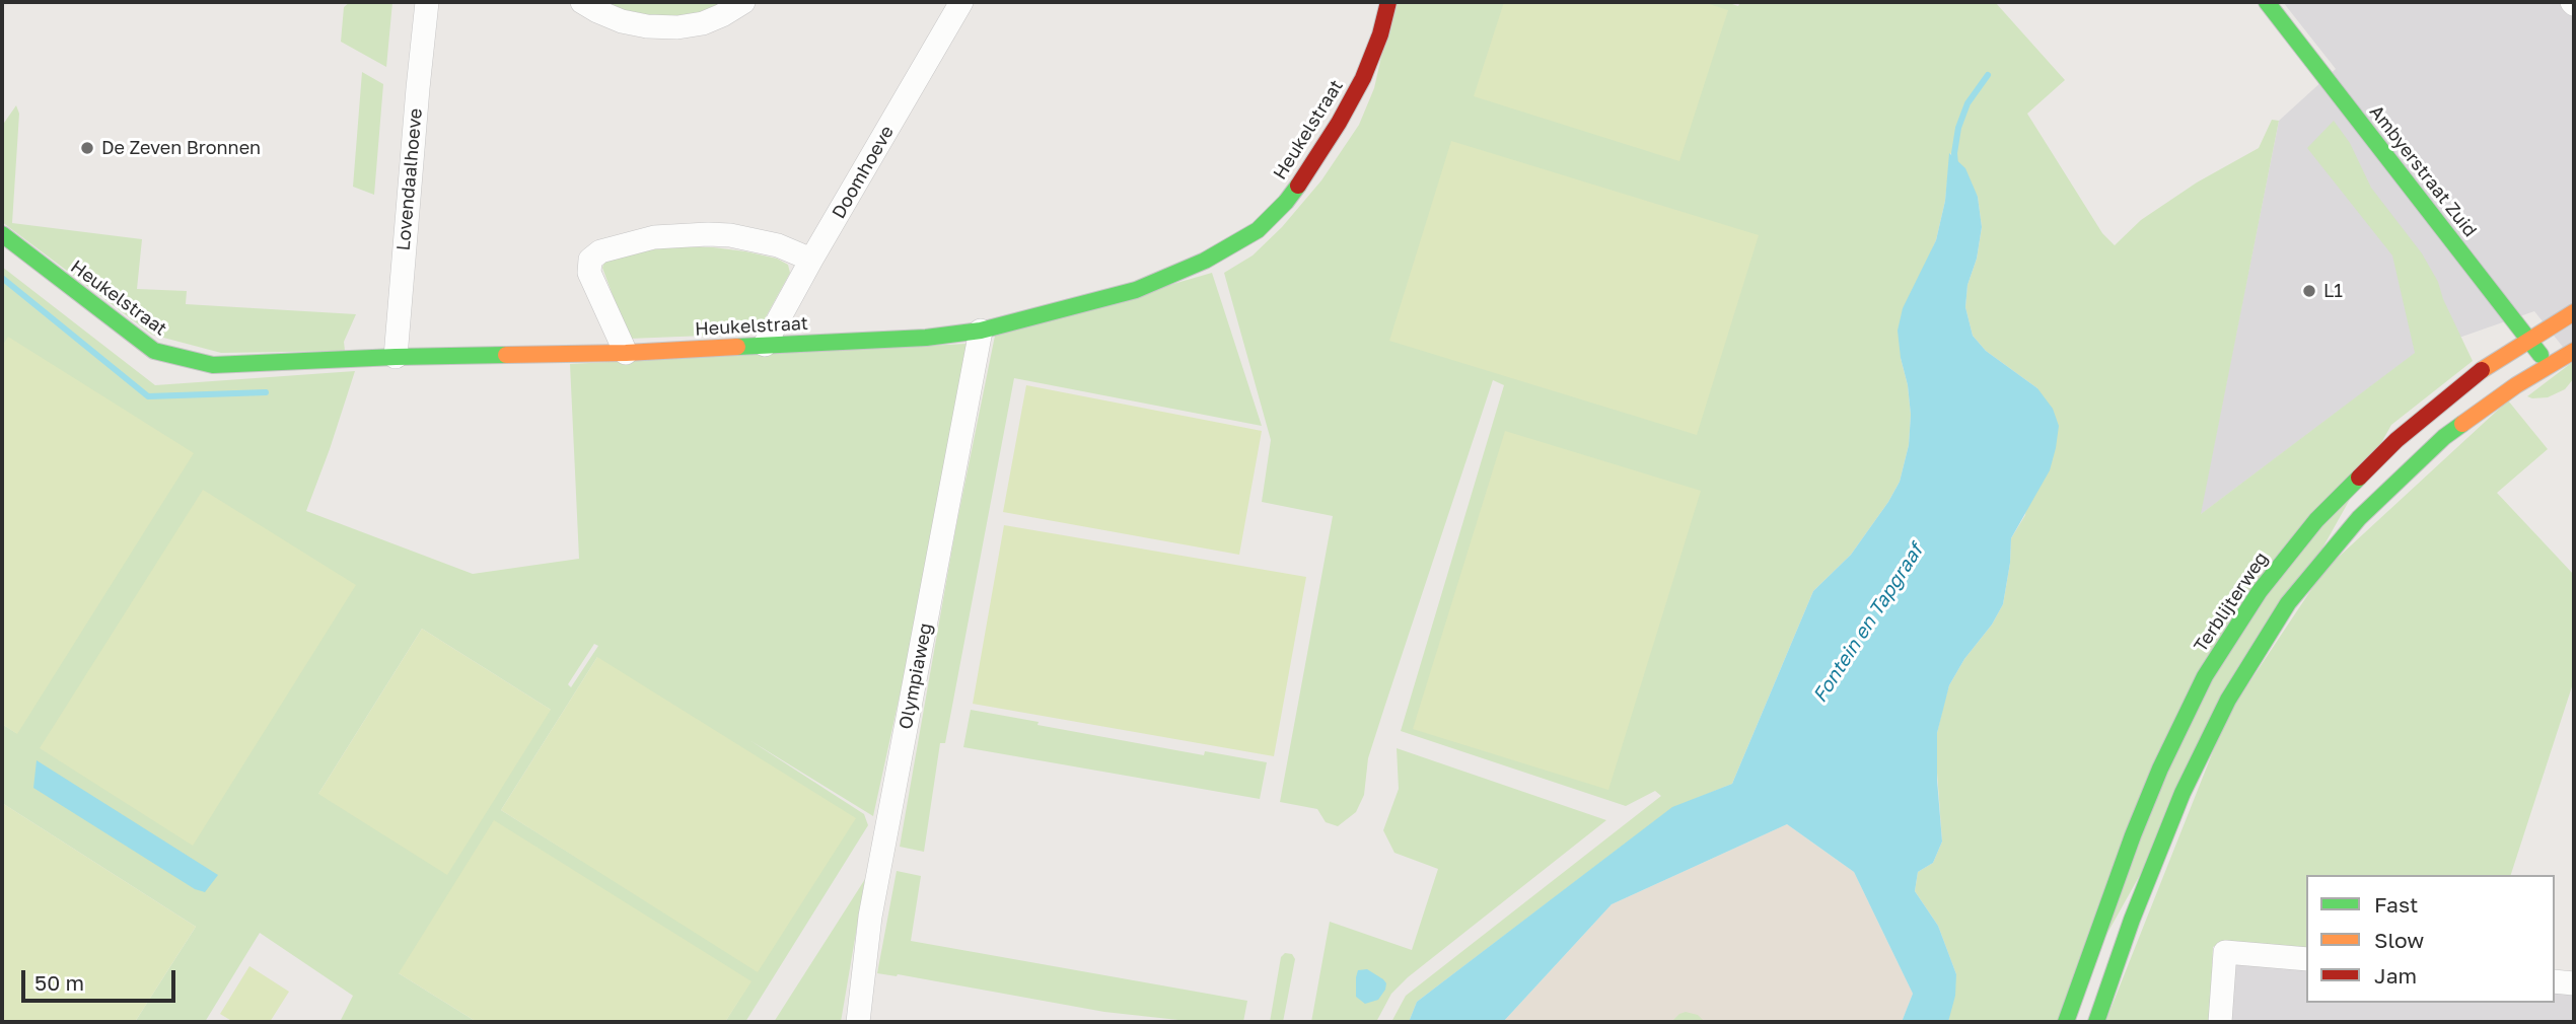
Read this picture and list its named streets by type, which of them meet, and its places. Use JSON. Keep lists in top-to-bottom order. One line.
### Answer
{"streets":{"street":["Heukelstraat","Ambyerstraat Zuid","Doomhoeve","Lovendaalhoeve","Terblijterweg","Olympiaweg"]},"crossings":[["Heukelstraat","Doomhoeve"],["Heukelstraat","Lovendaalhoeve"],["Heukelstraat","Olympiaweg"],["Ambyerstraat Zuid","Terblijterweg"]],"water":["Fontein en Tapgraaf"],"places":["De Zeven Bronnen","L1"],"legend":["Fast","Slow","Jam"],"scale_bar":"50 m"}
